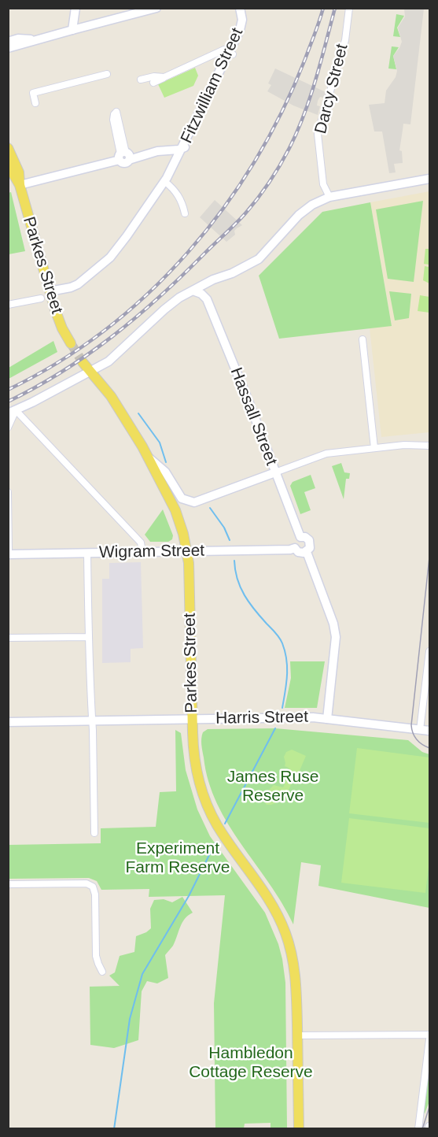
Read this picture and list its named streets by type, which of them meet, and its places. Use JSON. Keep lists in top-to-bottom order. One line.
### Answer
{"streets":{"main road":["Parkes Street"],"street":["Fitzwilliam Street","Darcy Street","Hassall Street","Wigram Street","Harris Street"]},"crossings":[["Parkes Street","Wigram Street"],["Parkes Street","Harris Street"],["Hassall Street","Wigram Street"]],"parks":["James Ruse Reserve","Experiment Farm Reserve","Hambledon Cottage Reserve"]}
